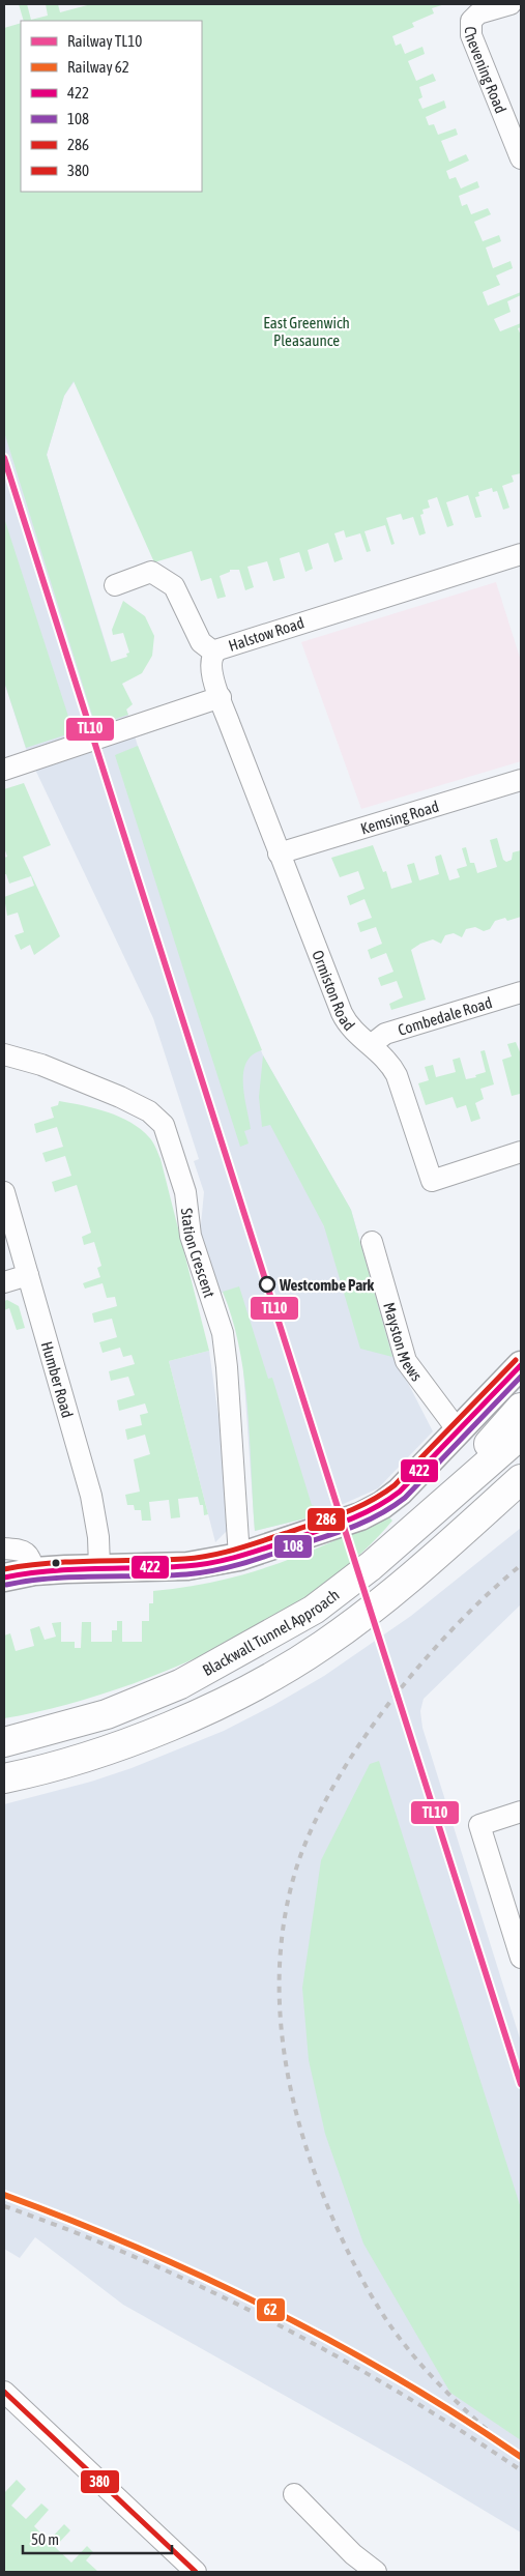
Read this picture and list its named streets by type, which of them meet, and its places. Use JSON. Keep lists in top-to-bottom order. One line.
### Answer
{"streets":{"highway":["Blackwall Tunnel Approach"],"street":["Chevening Road","Halstow Road","Kemsing Road","Ormiston Road","Combedale Road","Station Crescent","Mayston Mews","Humber Road"]},"crossings":[["Halstow Road","Ormiston Road"],["Kemsing Road","Ormiston Road"],["Ormiston Road","Combedale Road"]],"parks":["East Greenwich Pleasaunce"],"places":["Westcombe Park"],"lines":["rail line TL10","transit line 286","transit line 422","transit line 108","rail line 62","transit line 380"],"legend":["Railway TL10","Railway 62","422","108","286","380"],"scale_bar":"50 m"}
